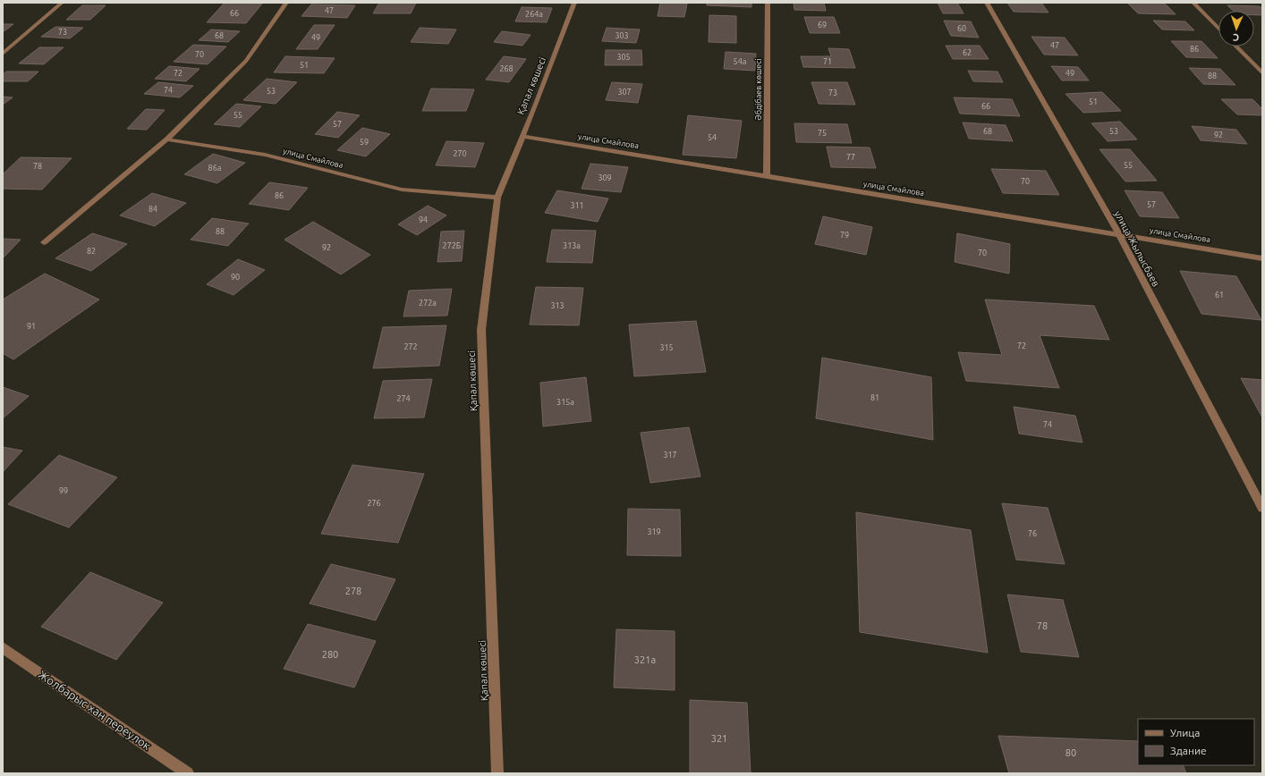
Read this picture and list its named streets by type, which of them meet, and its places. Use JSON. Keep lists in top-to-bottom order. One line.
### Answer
{"streets":{"street":["Қапал көшесі","Әбдібаев көшесі","улица Смайлова","улица Жылысбаев","Жолбарыс хан переулок"]},"crossings":[["Қапал көшесі","улица Смайлова"],["Әбдібаев көшесі","улица Смайлова"],["улица Смайлова","улица Жылысбаев"]],"house_numbers":["47","66","264а","69","60","73","68","303","49","47","86","62","70","305","54а","71","51","268","72","49","88","74","53","307","73","51","66","55","57","68","53","75","92","54","59","270","77","55","78","86а","309","70","86","57","311","84","94","88","79","272Б","313а","92","82","70","90","61","272а","313","91","72","272","315","81","274","315а","74","317","99","276","319","76","278","78","280","321а","321","80"],"legend":["Улица","Здание"],"north":"bottom"}
